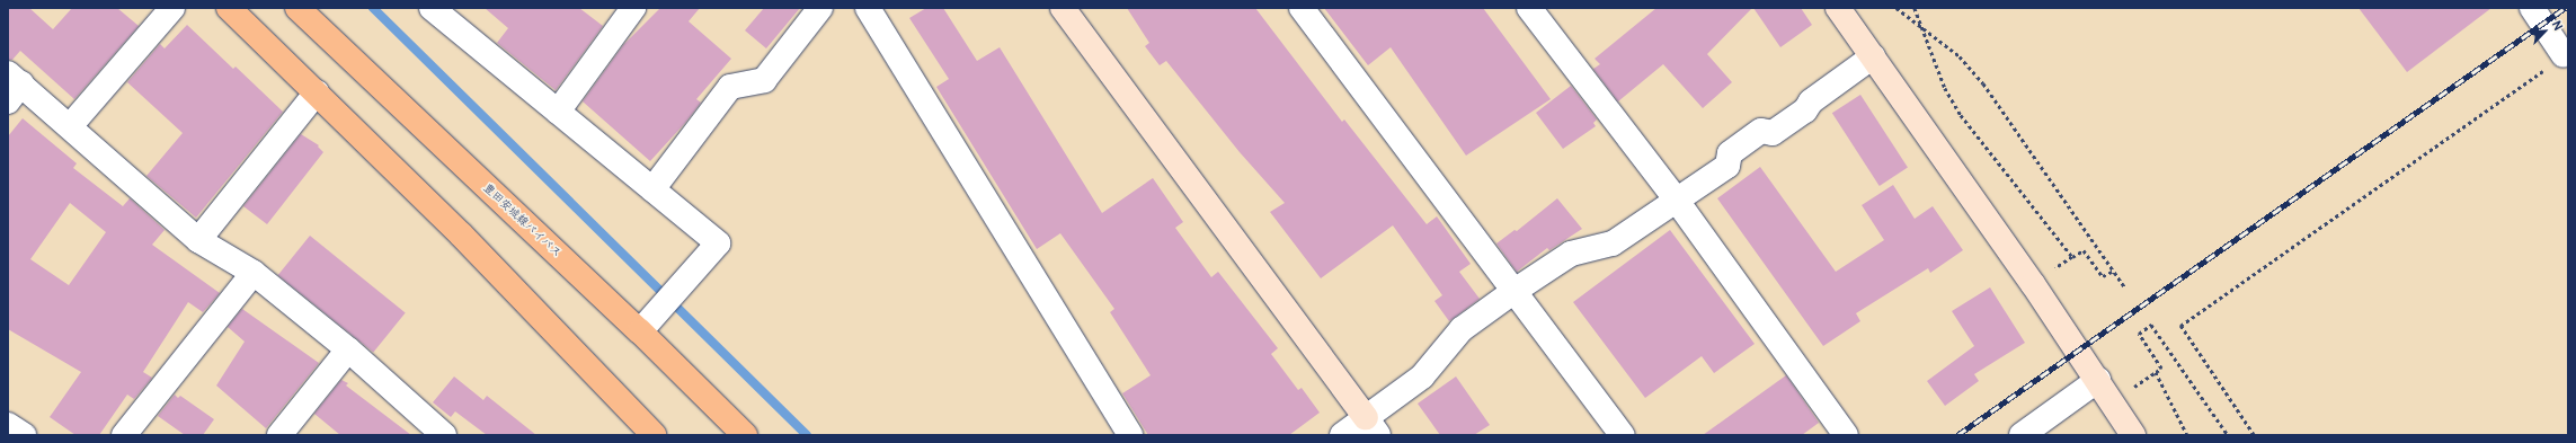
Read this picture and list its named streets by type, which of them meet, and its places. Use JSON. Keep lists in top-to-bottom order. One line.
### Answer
{"streets":{"main road":["豊田安城線バイパス"]},"north":"top right"}
